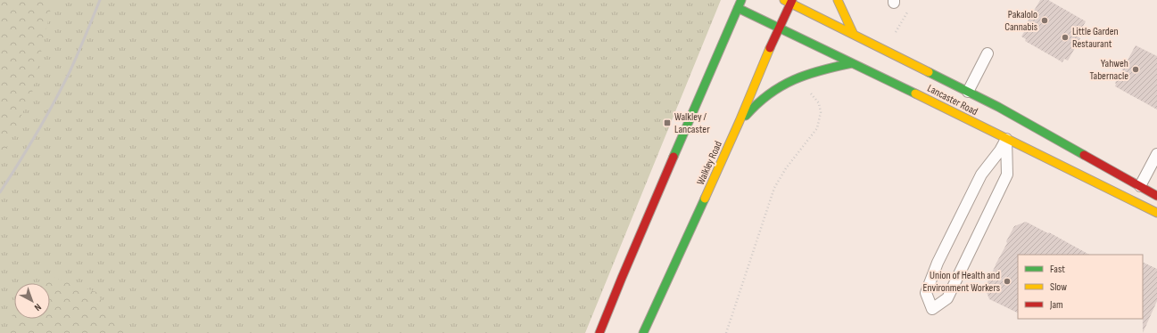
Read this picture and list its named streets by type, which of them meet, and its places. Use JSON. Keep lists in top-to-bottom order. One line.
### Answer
{"streets":{"street":["Lancaster Road","Walkley Road"]},"crossings":[["Lancaster Road","Walkley Road"]],"places":{"other":["Pakalolo Cannabis","Little Garden Restaurant","Yahweh Tabernacle","Union of Health and Environment Workers"],"transit":["Walkley / Lancaster"]},"legend":["Fast","Slow","Jam"],"north":"bottom right"}
